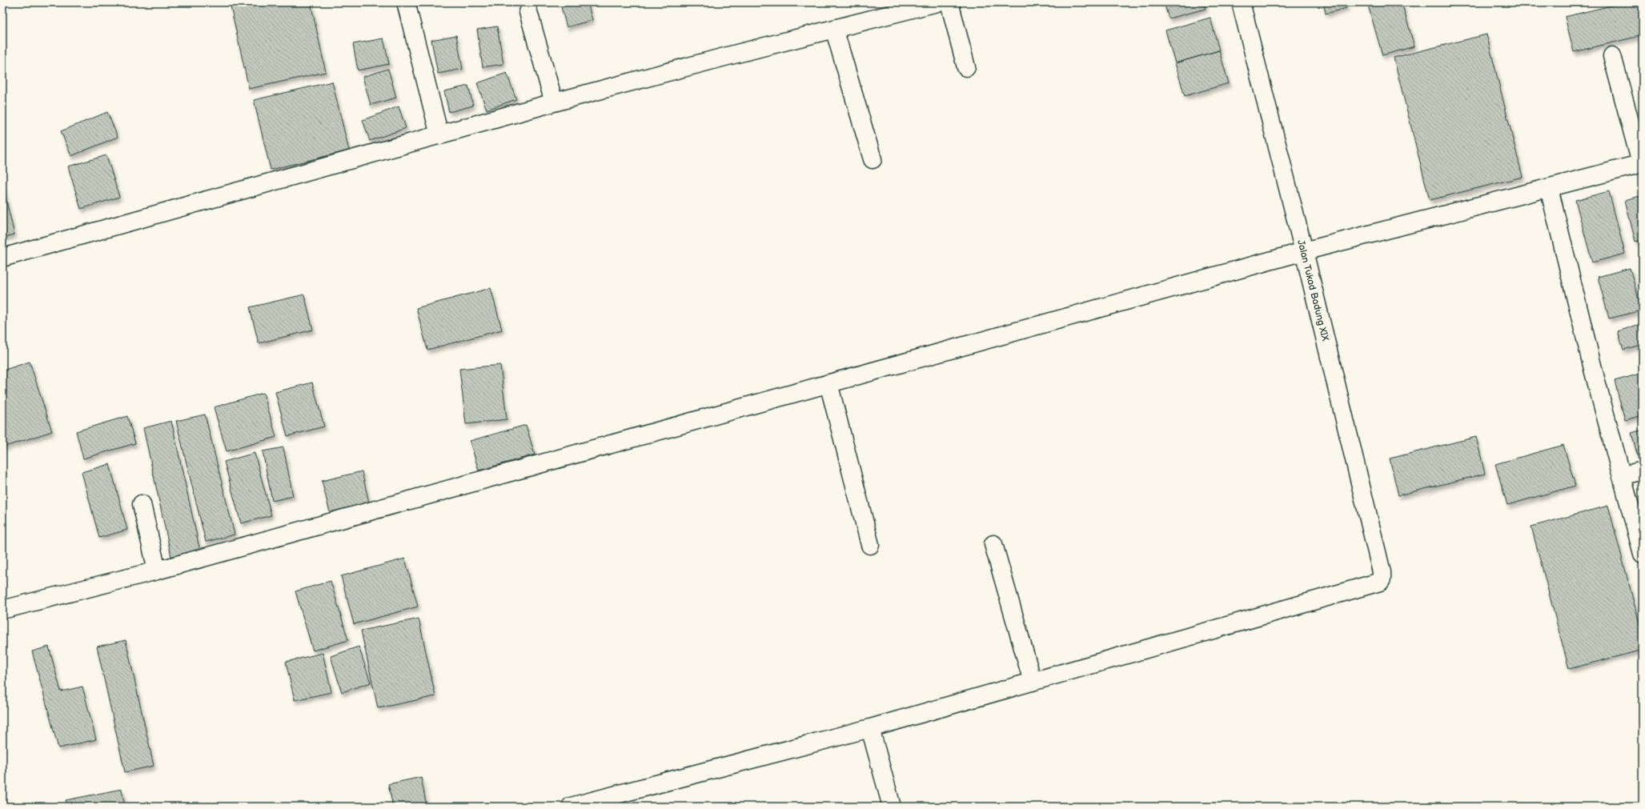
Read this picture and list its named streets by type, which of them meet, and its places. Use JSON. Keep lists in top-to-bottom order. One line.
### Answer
{"streets":{"street":["Jalan Tukad Badung XIX"]}}
